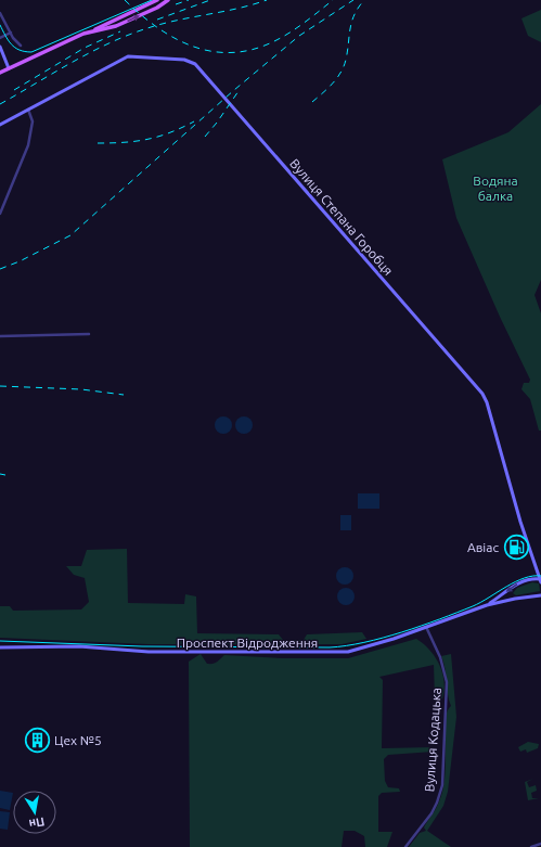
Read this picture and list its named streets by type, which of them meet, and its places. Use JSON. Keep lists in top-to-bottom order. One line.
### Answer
{"streets":{"main road":["Вулиця Степана Горобця","Проспект Відродження"],"street":["Вулиця Кодацька"]},"crossings":[["Вулиця Степана Горобця","Проспект Відродження"],["Проспект Відродження","Вулиця Кодацька"]],"parks":["Водяна балка"],"places":{"fuel station":["Авіас"],"building":["Цех №5"]},"north":"bottom"}
